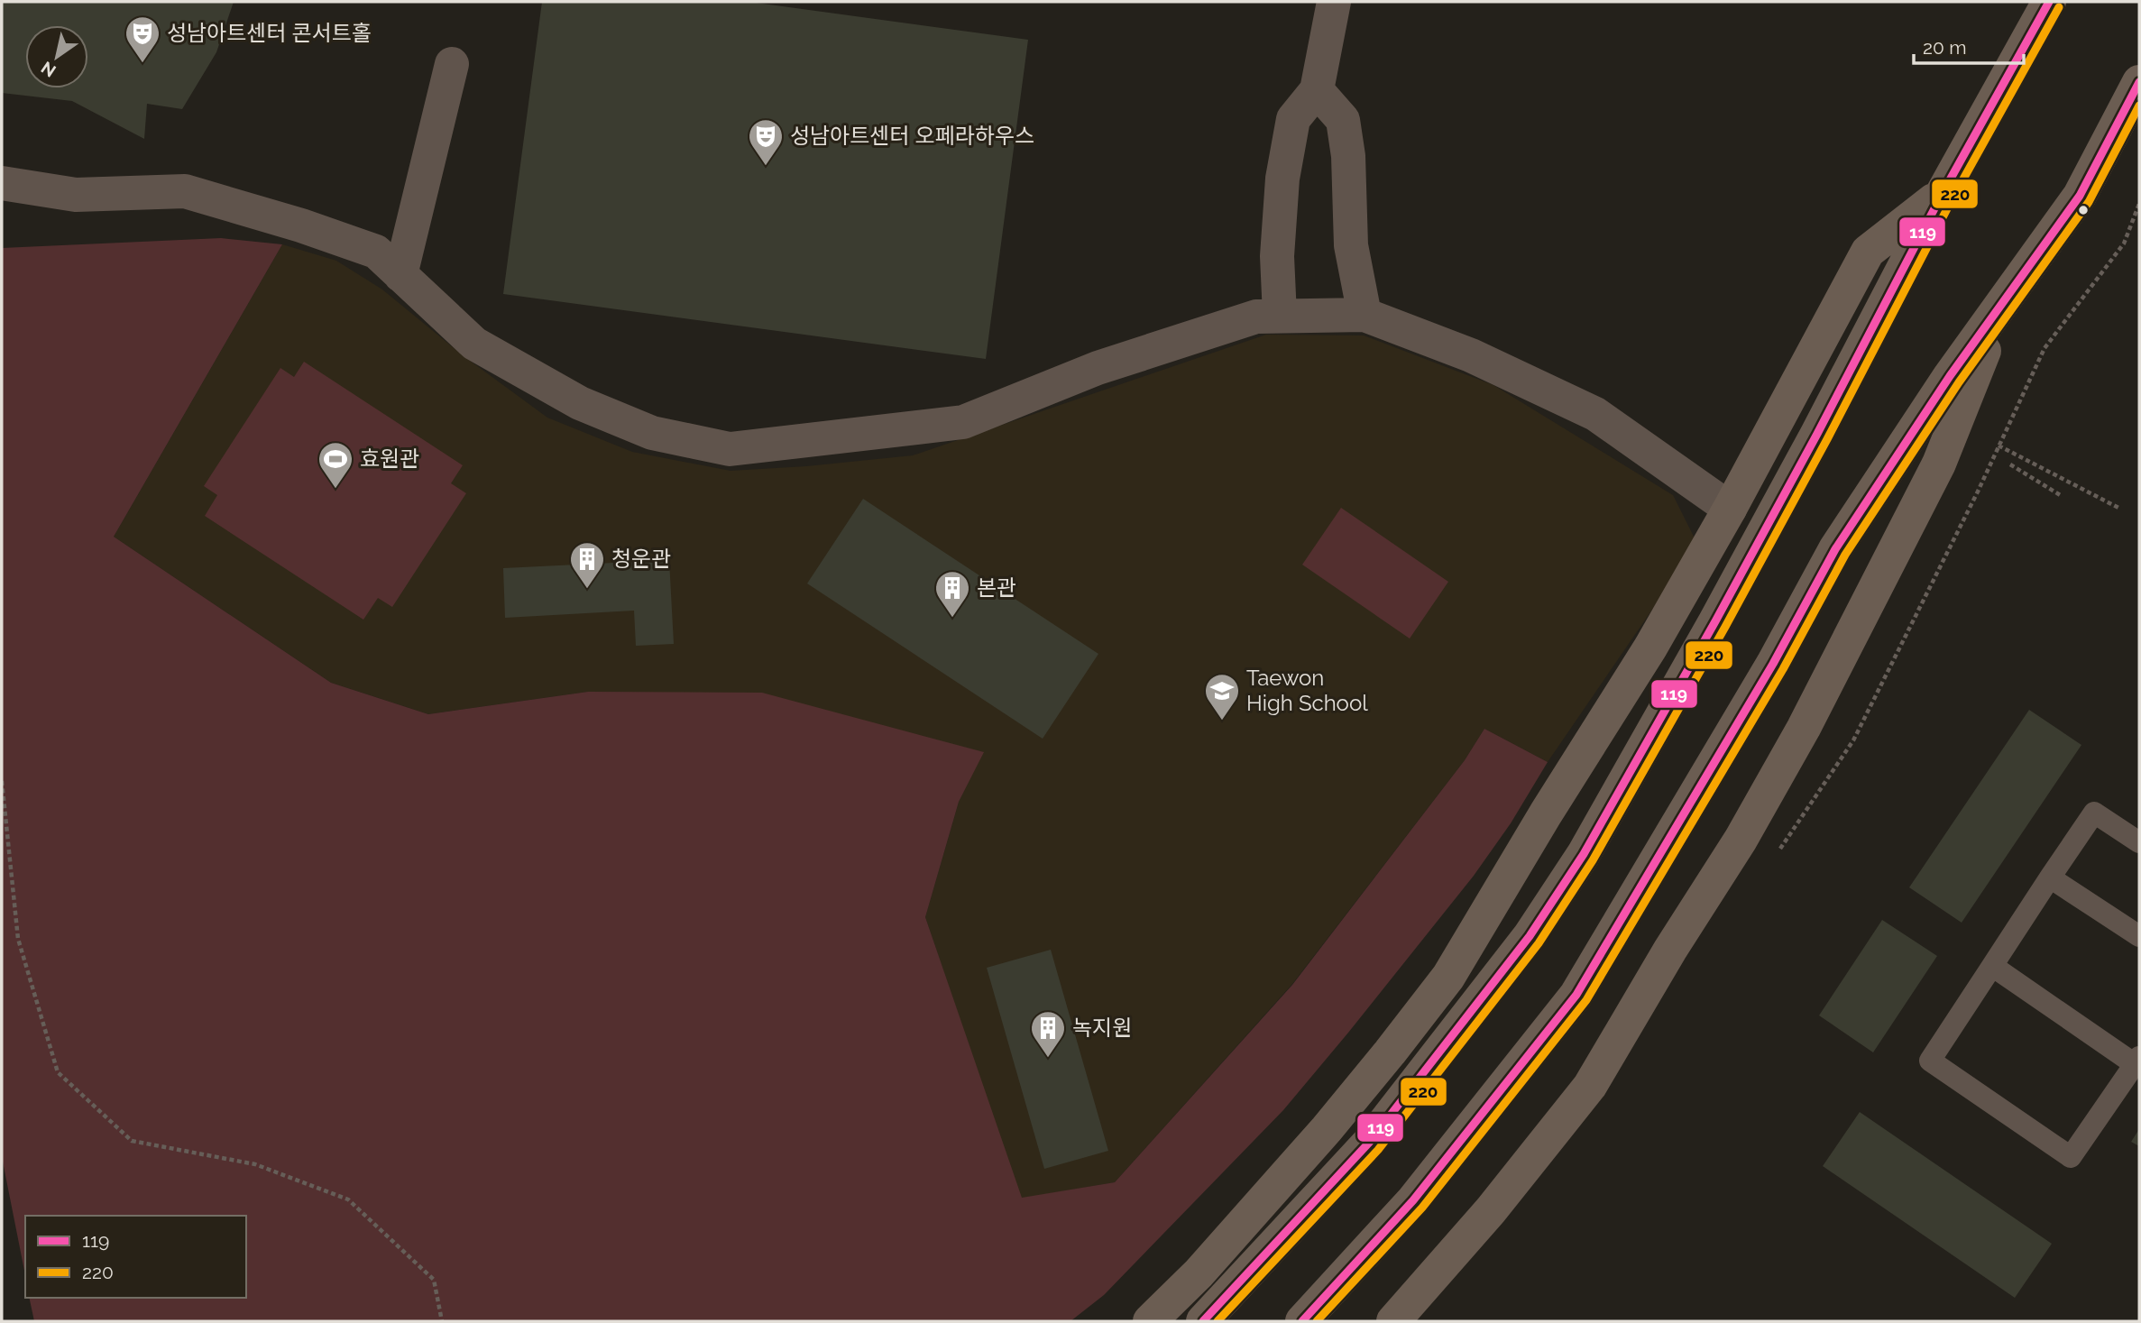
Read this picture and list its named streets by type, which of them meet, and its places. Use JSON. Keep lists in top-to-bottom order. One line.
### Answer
{"places":{"theatre":["성남아트센터 콘서트홀","성남아트센터 오페라하우스"],"sports":["효원관"],"building":["청운관","본관","녹지원"],"school or university":["Taewon High School"]},"lines":["transit line 119","transit line 220"],"legend":["119","220"],"scale_bar":"20 m","north":"bottom left"}
